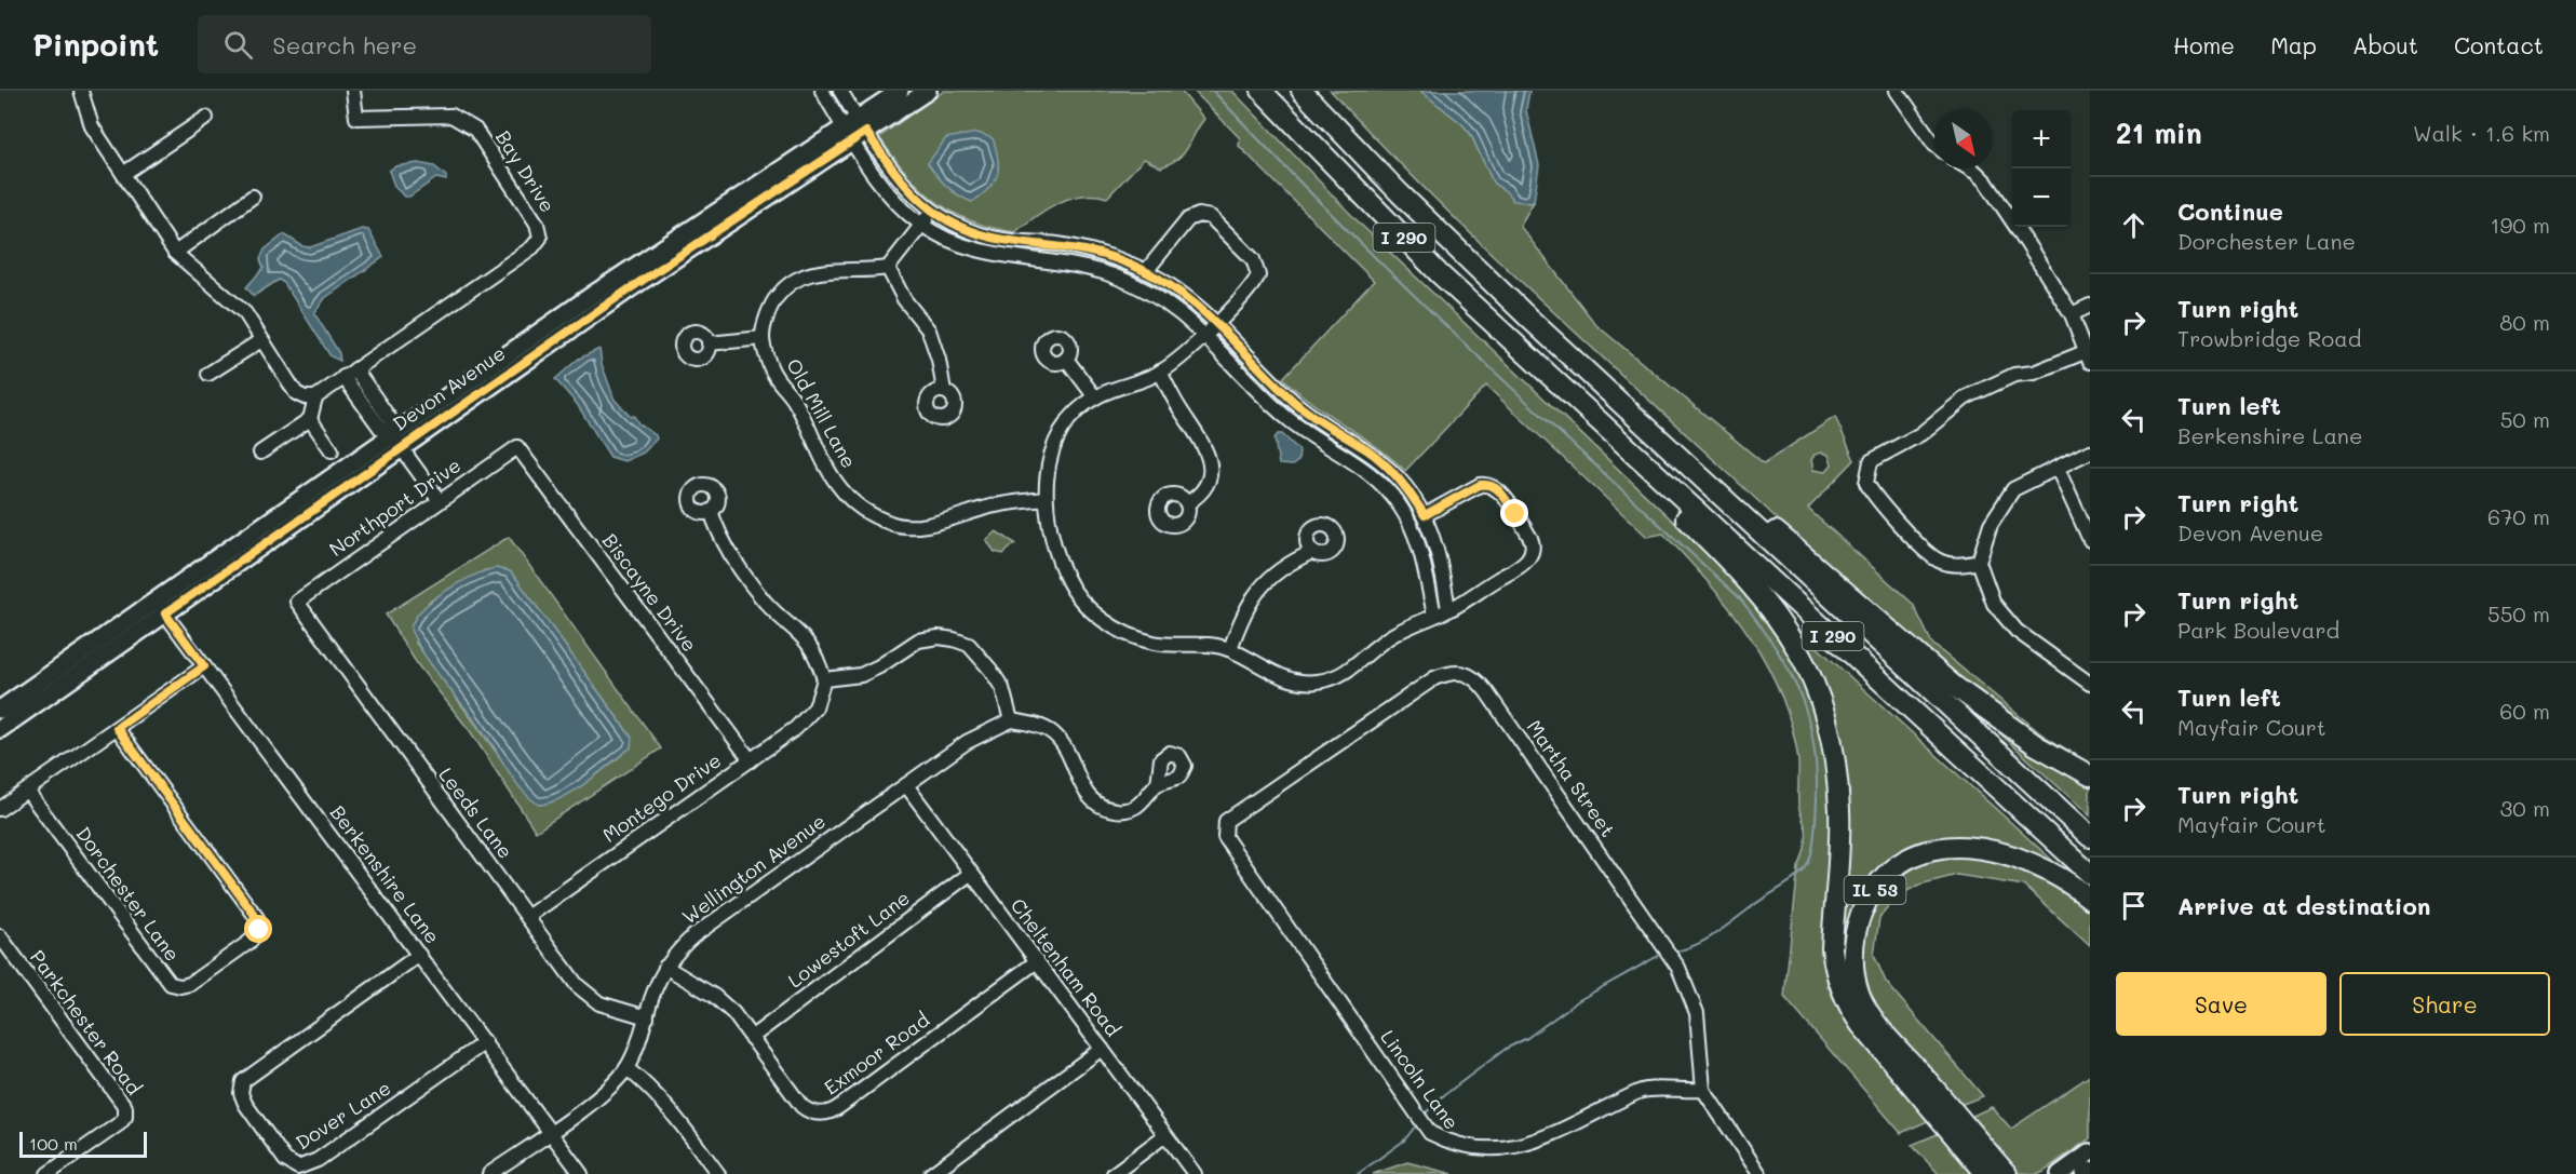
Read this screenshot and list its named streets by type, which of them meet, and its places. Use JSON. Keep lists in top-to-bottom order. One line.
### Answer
{"streets":{"highway":["I 290","IL 53"],"main road":["Devon Avenue"],"street":["Bay Drive","Old Mill Lane","Northport Drive","Biscayne Drive","Martha Street","Montego Drive","Leeds Lane","Wellington Avenue","Berkenshire Lane","Dorchester Lane","Lowestoft Lane","Cheltenham Road","Parkchester Road","Exmoor Road","Lincoln Lane","Dover Lane"]},"crossings":[["Devon Avenue","Berkenshire Lane"],["Northport Drive","Biscayne Drive"],["Northport Drive","Leeds Lane"],["Biscayne Drive","Montego Drive"],["Martha Street","Lincoln Lane"],["Montego Drive","Leeds Lane"],["Leeds Lane","Wellington Avenue"],["Wellington Avenue","Berkenshire Lane"],["Wellington Avenue","Cheltenham Road"],["Wellington Avenue","Exmoor Road"],["Berkenshire Lane","Dover Lane"],["Lowestoft Lane","Cheltenham Road"],["Lowestoft Lane","Exmoor Road"],["Cheltenham Road","Exmoor Road"]],"scale_bar":"100 m","north":"bottom right","page":{"header":"Pinpoint","search":"Search here","nav":["Home","Map","About","Contact"],"heading":["21 min","Walk · 1.6 km"],"map_buttons":["+","−"],"list":[["Continue","Dorchester Lane","190 m"],["Turn right","Trowbridge Road","80 m"],["Turn left","Berkenshire Lane","50 m"],["Turn right","Devon Avenue","670 m"],["Turn right","Park Boulevard","550 m"],["Turn left","Mayfair Court","60 m"],["Turn right","Mayfair Court","30 m"],"Arrive at destination"],"buttons":["Save","Share"],"scale":"100 m"}}
